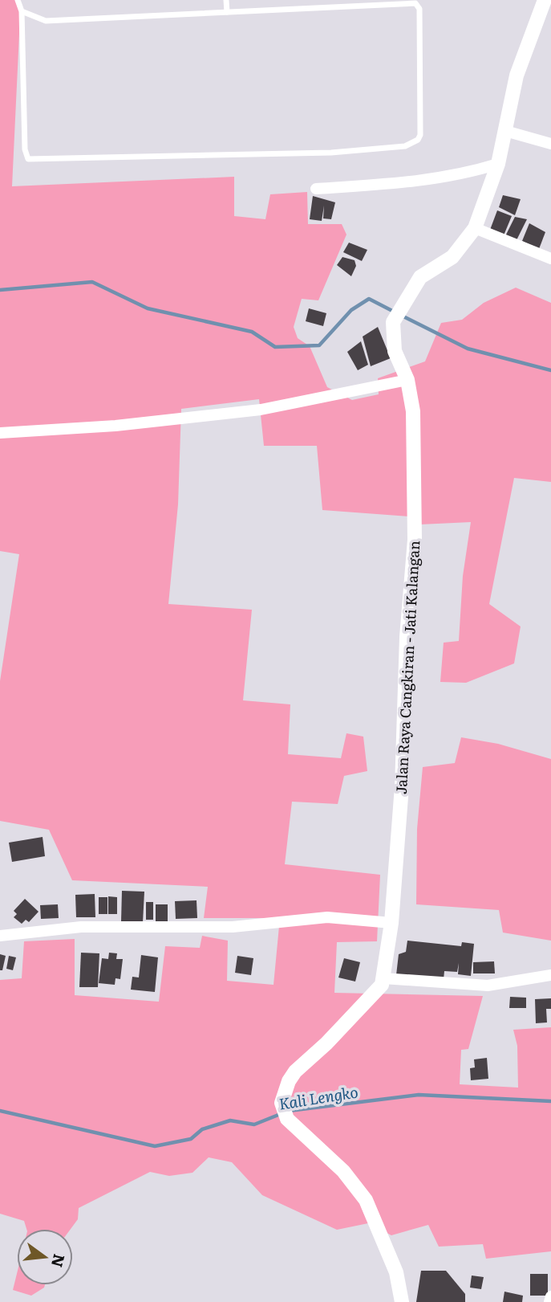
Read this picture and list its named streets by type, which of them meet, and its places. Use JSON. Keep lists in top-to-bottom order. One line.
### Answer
{"streets":{"street":["Jalan Raya Cangkiran - Jati Kalangan"]},"water":["Kali Lengko"],"north":"right"}
